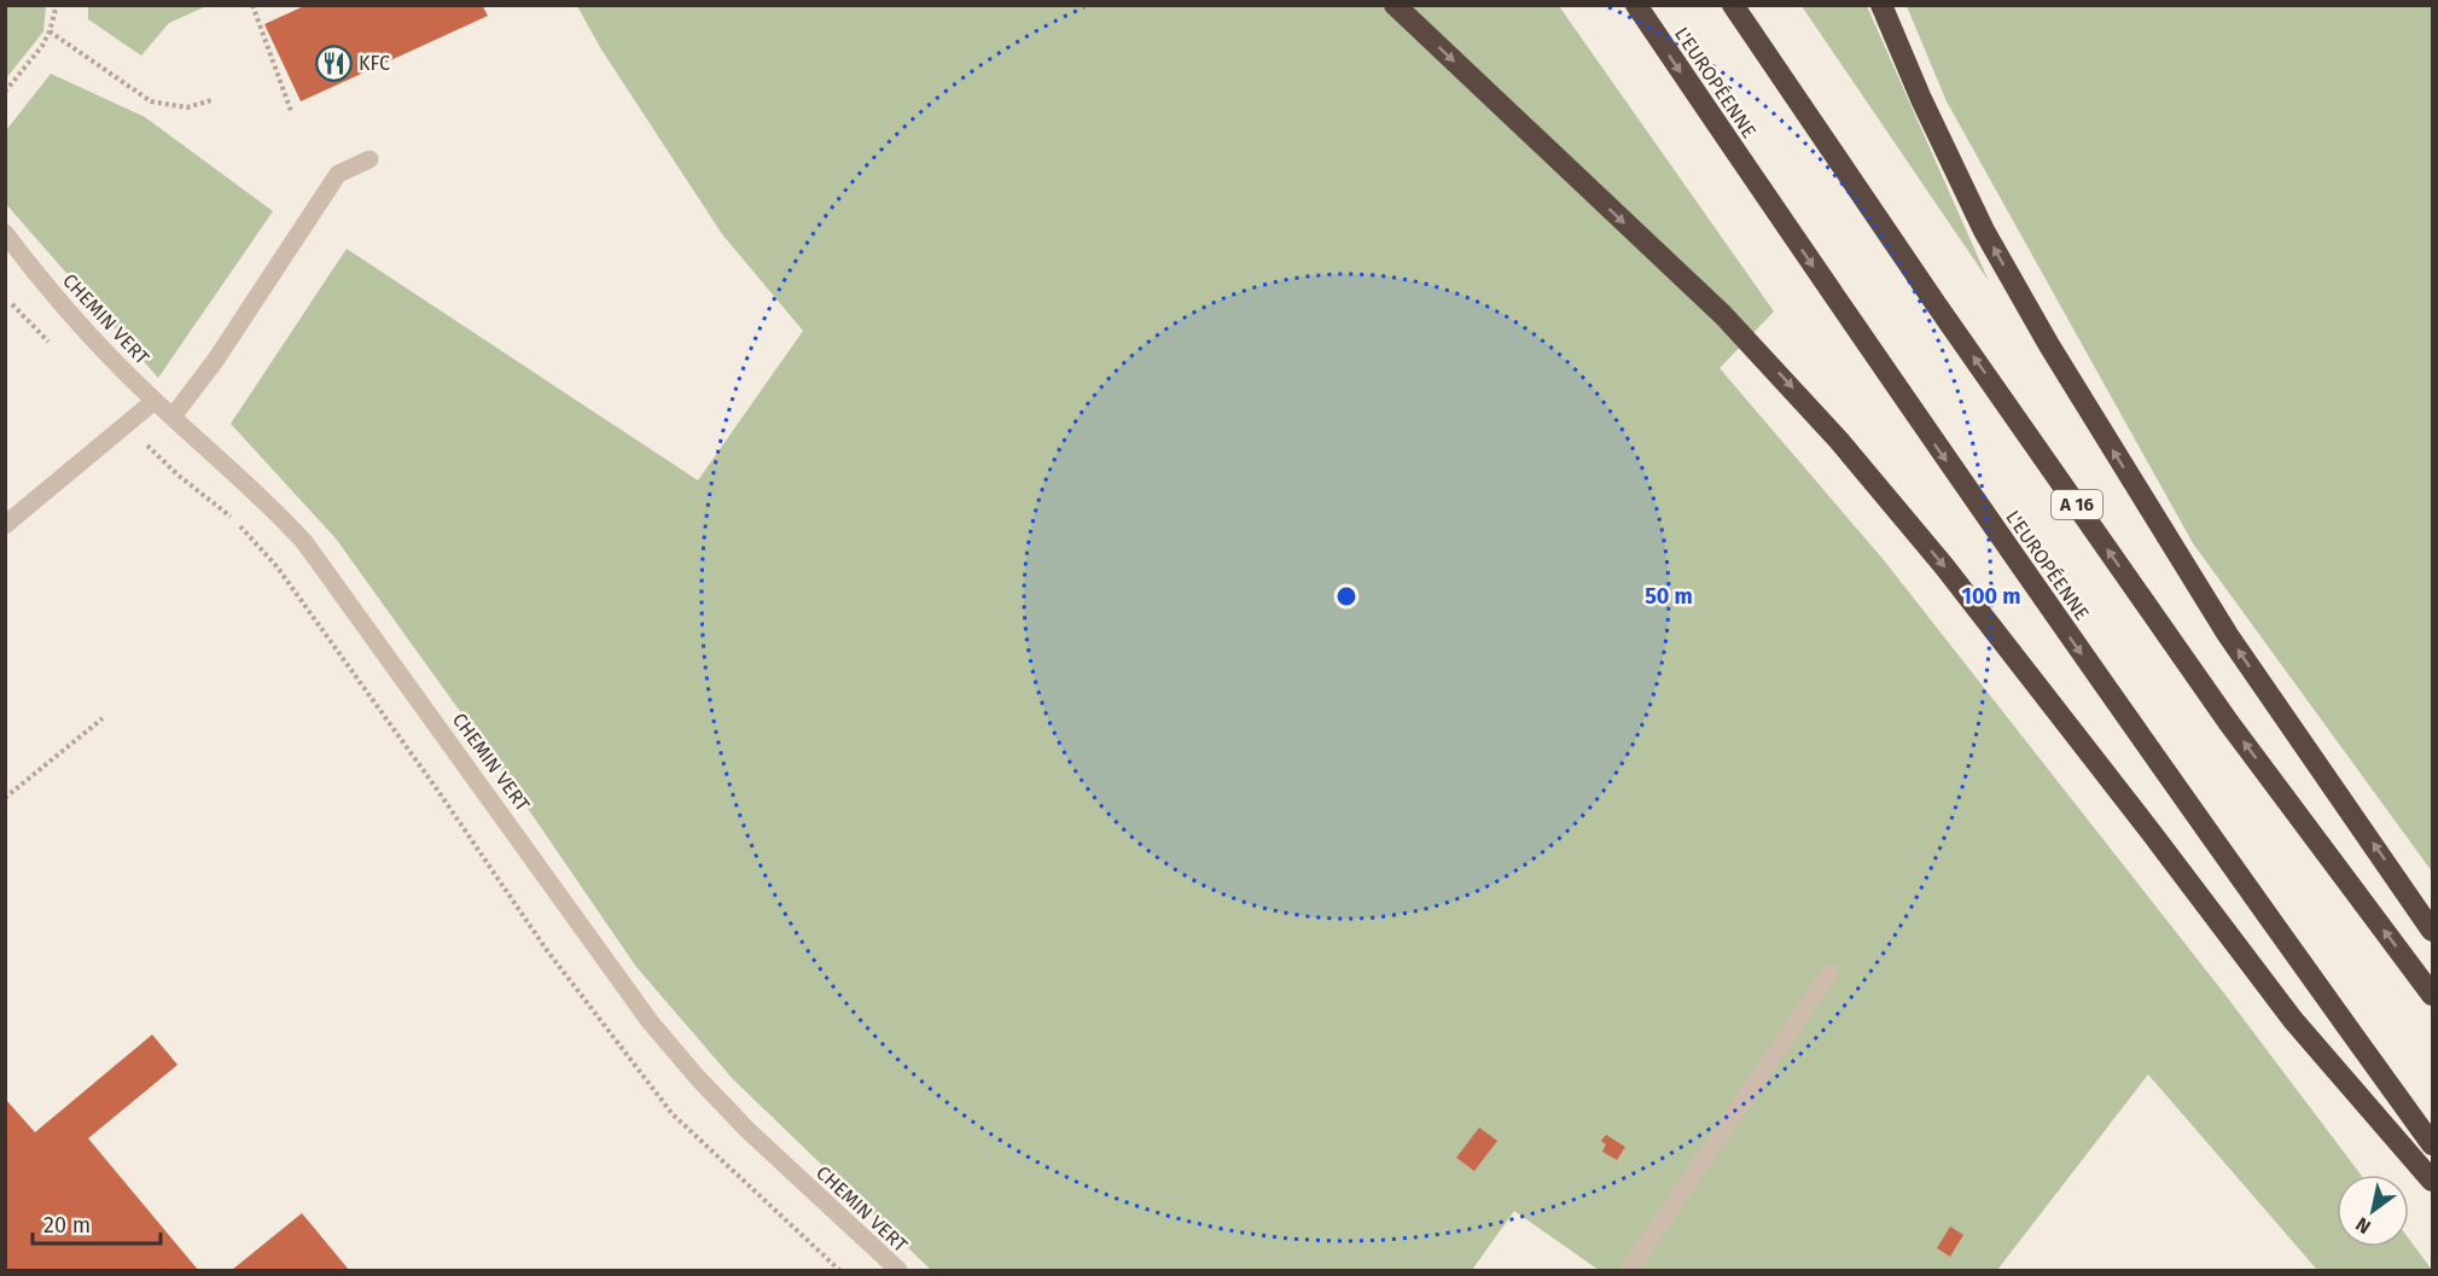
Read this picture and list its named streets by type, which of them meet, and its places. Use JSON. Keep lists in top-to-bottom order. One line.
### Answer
{"streets":{"highway":["L'EUROPÉENNE","A 16"],"street":["CHEMIN VERT"]},"places":{"restaurant":["KFC"]},"scale_bar":"20 m","north":"bottom left","rings":["50 m","100 m"]}
